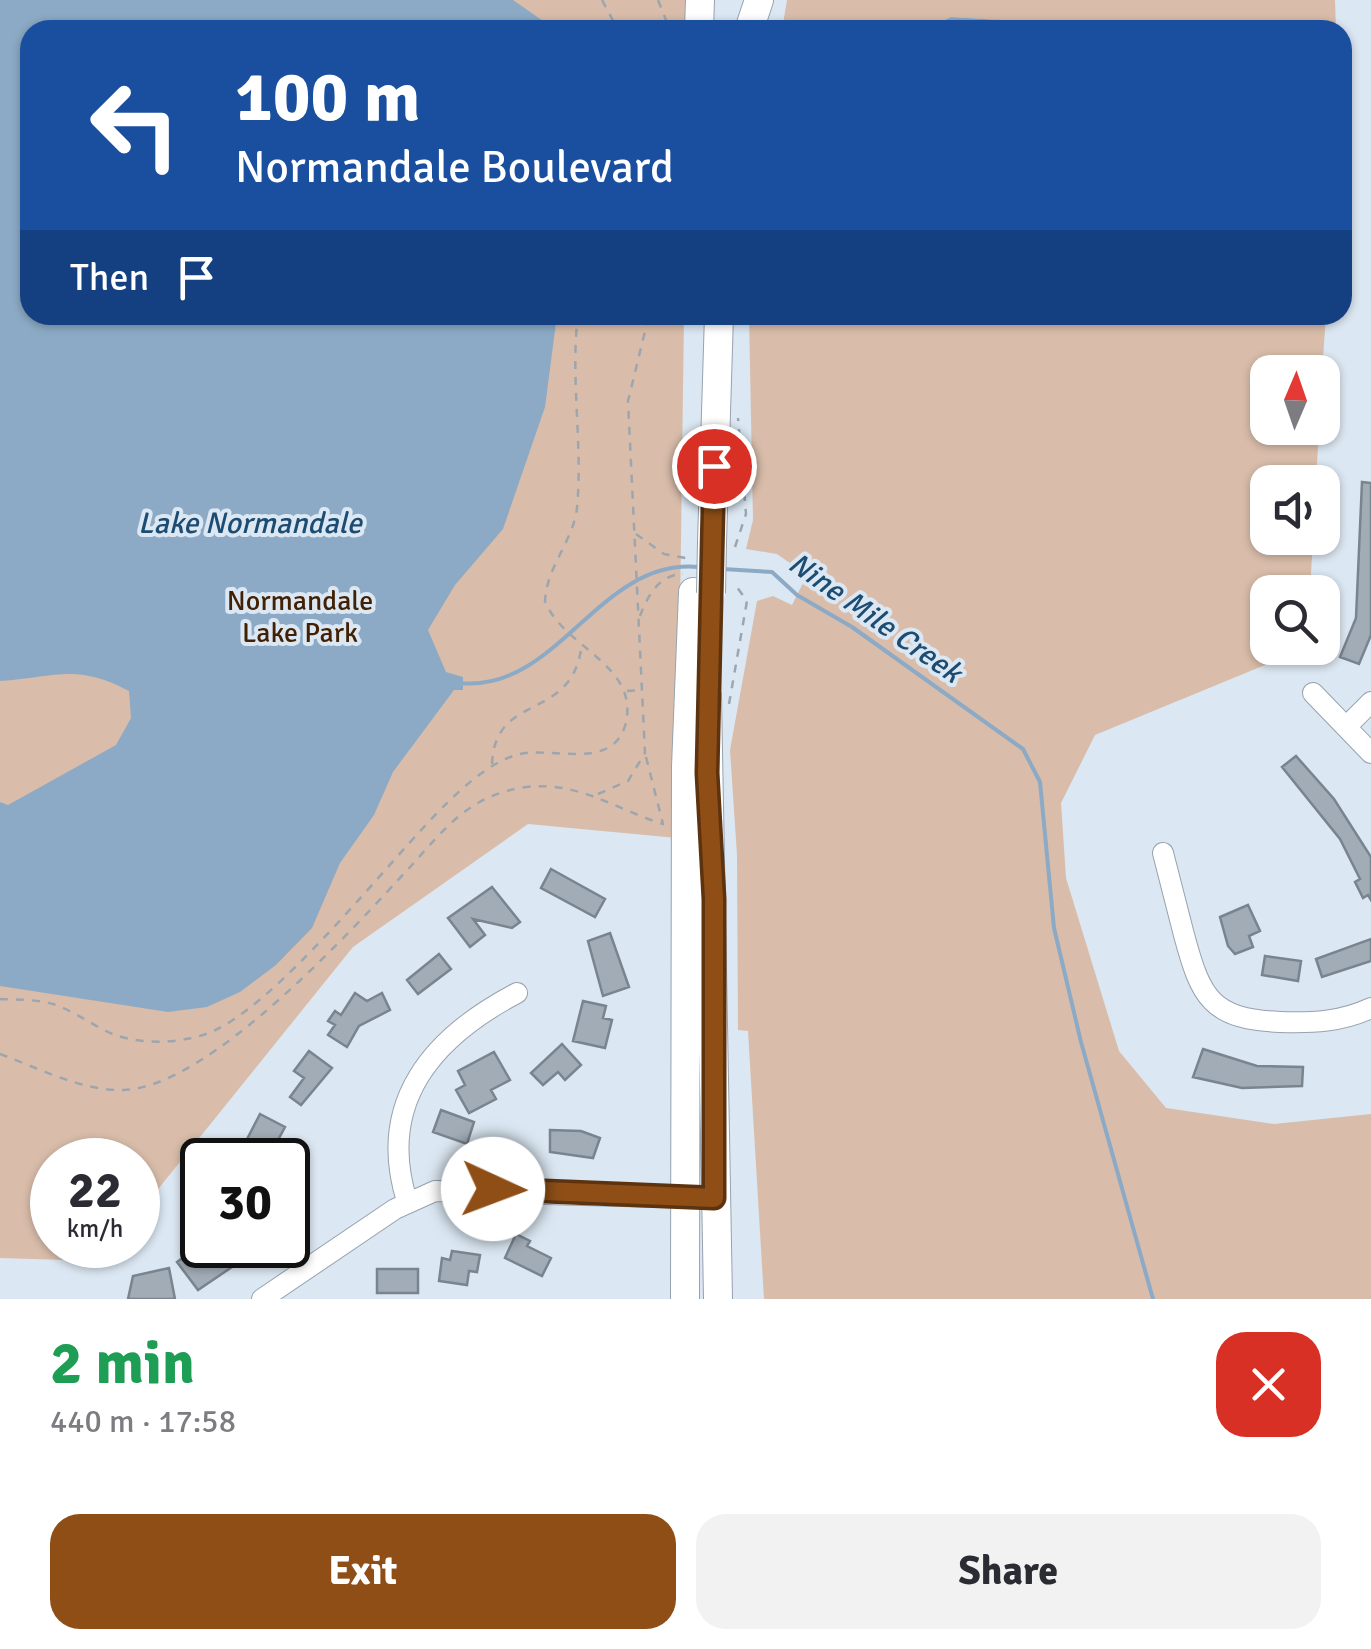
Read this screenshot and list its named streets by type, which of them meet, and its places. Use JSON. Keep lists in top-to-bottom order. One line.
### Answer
{"water":["Lake Normandale","Nine Mile Creek"],"parks":["Normandale Lake Park"],"north":"top","page":{"turn":["100 m","Normandale Boulevard"],"then":"Then","speed":"22 km/h","limit":"30","heading":["2 min","440 m · 17:58"],"buttons":["Exit","Share"]}}
